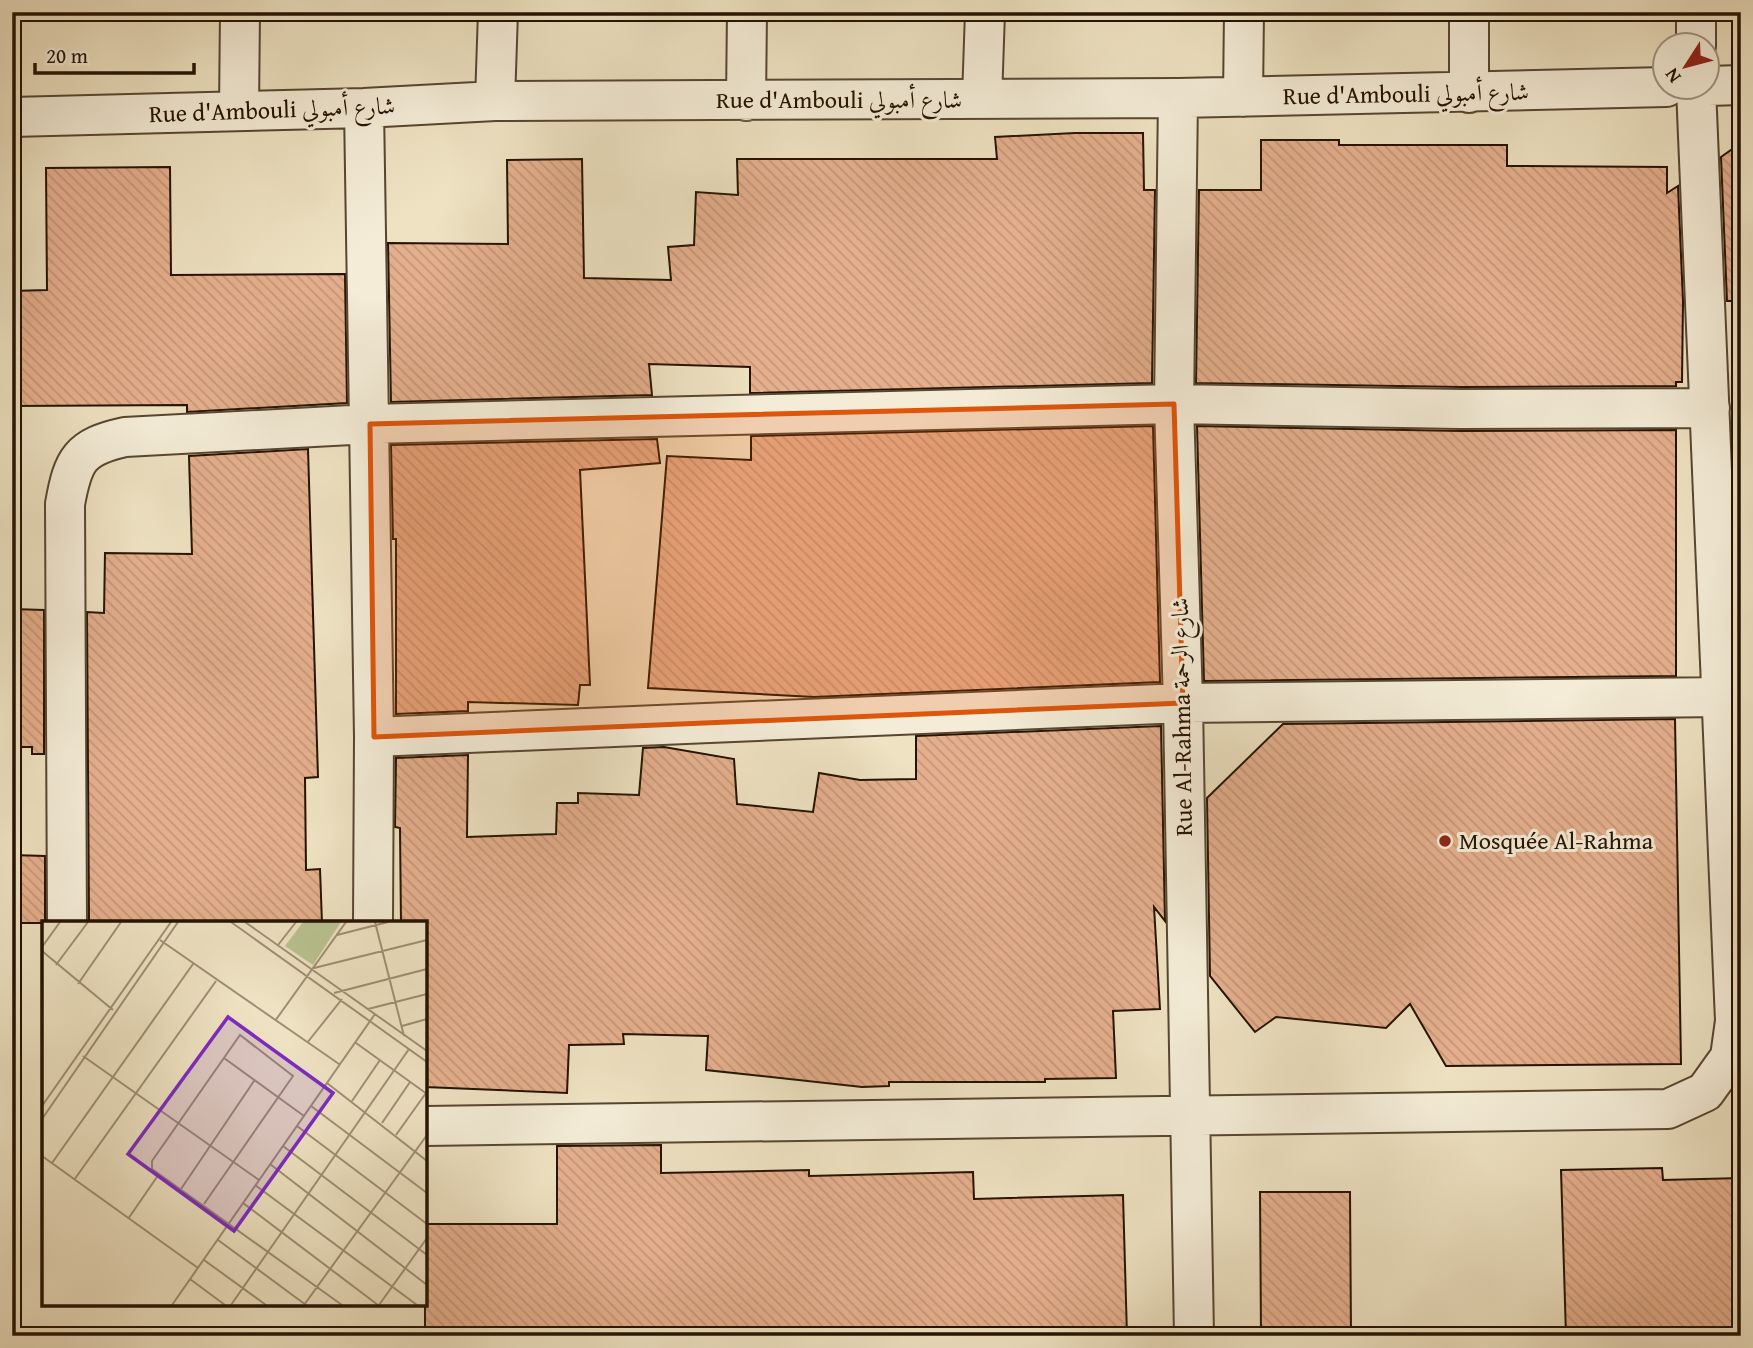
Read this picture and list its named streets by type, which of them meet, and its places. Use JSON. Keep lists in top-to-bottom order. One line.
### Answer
{"streets":{"street":["Rue d'Ambouli شارع أمبولي","Rue Al-Rahma شارع الرحمة"]},"crossings":[["Rue d'Ambouli شارع أمبولي","Rue Al-Rahma شارع الرحمة"]],"places":["Mosquée Al-Rahma"],"scale_bar":"20 m","north":"bottom left"}
